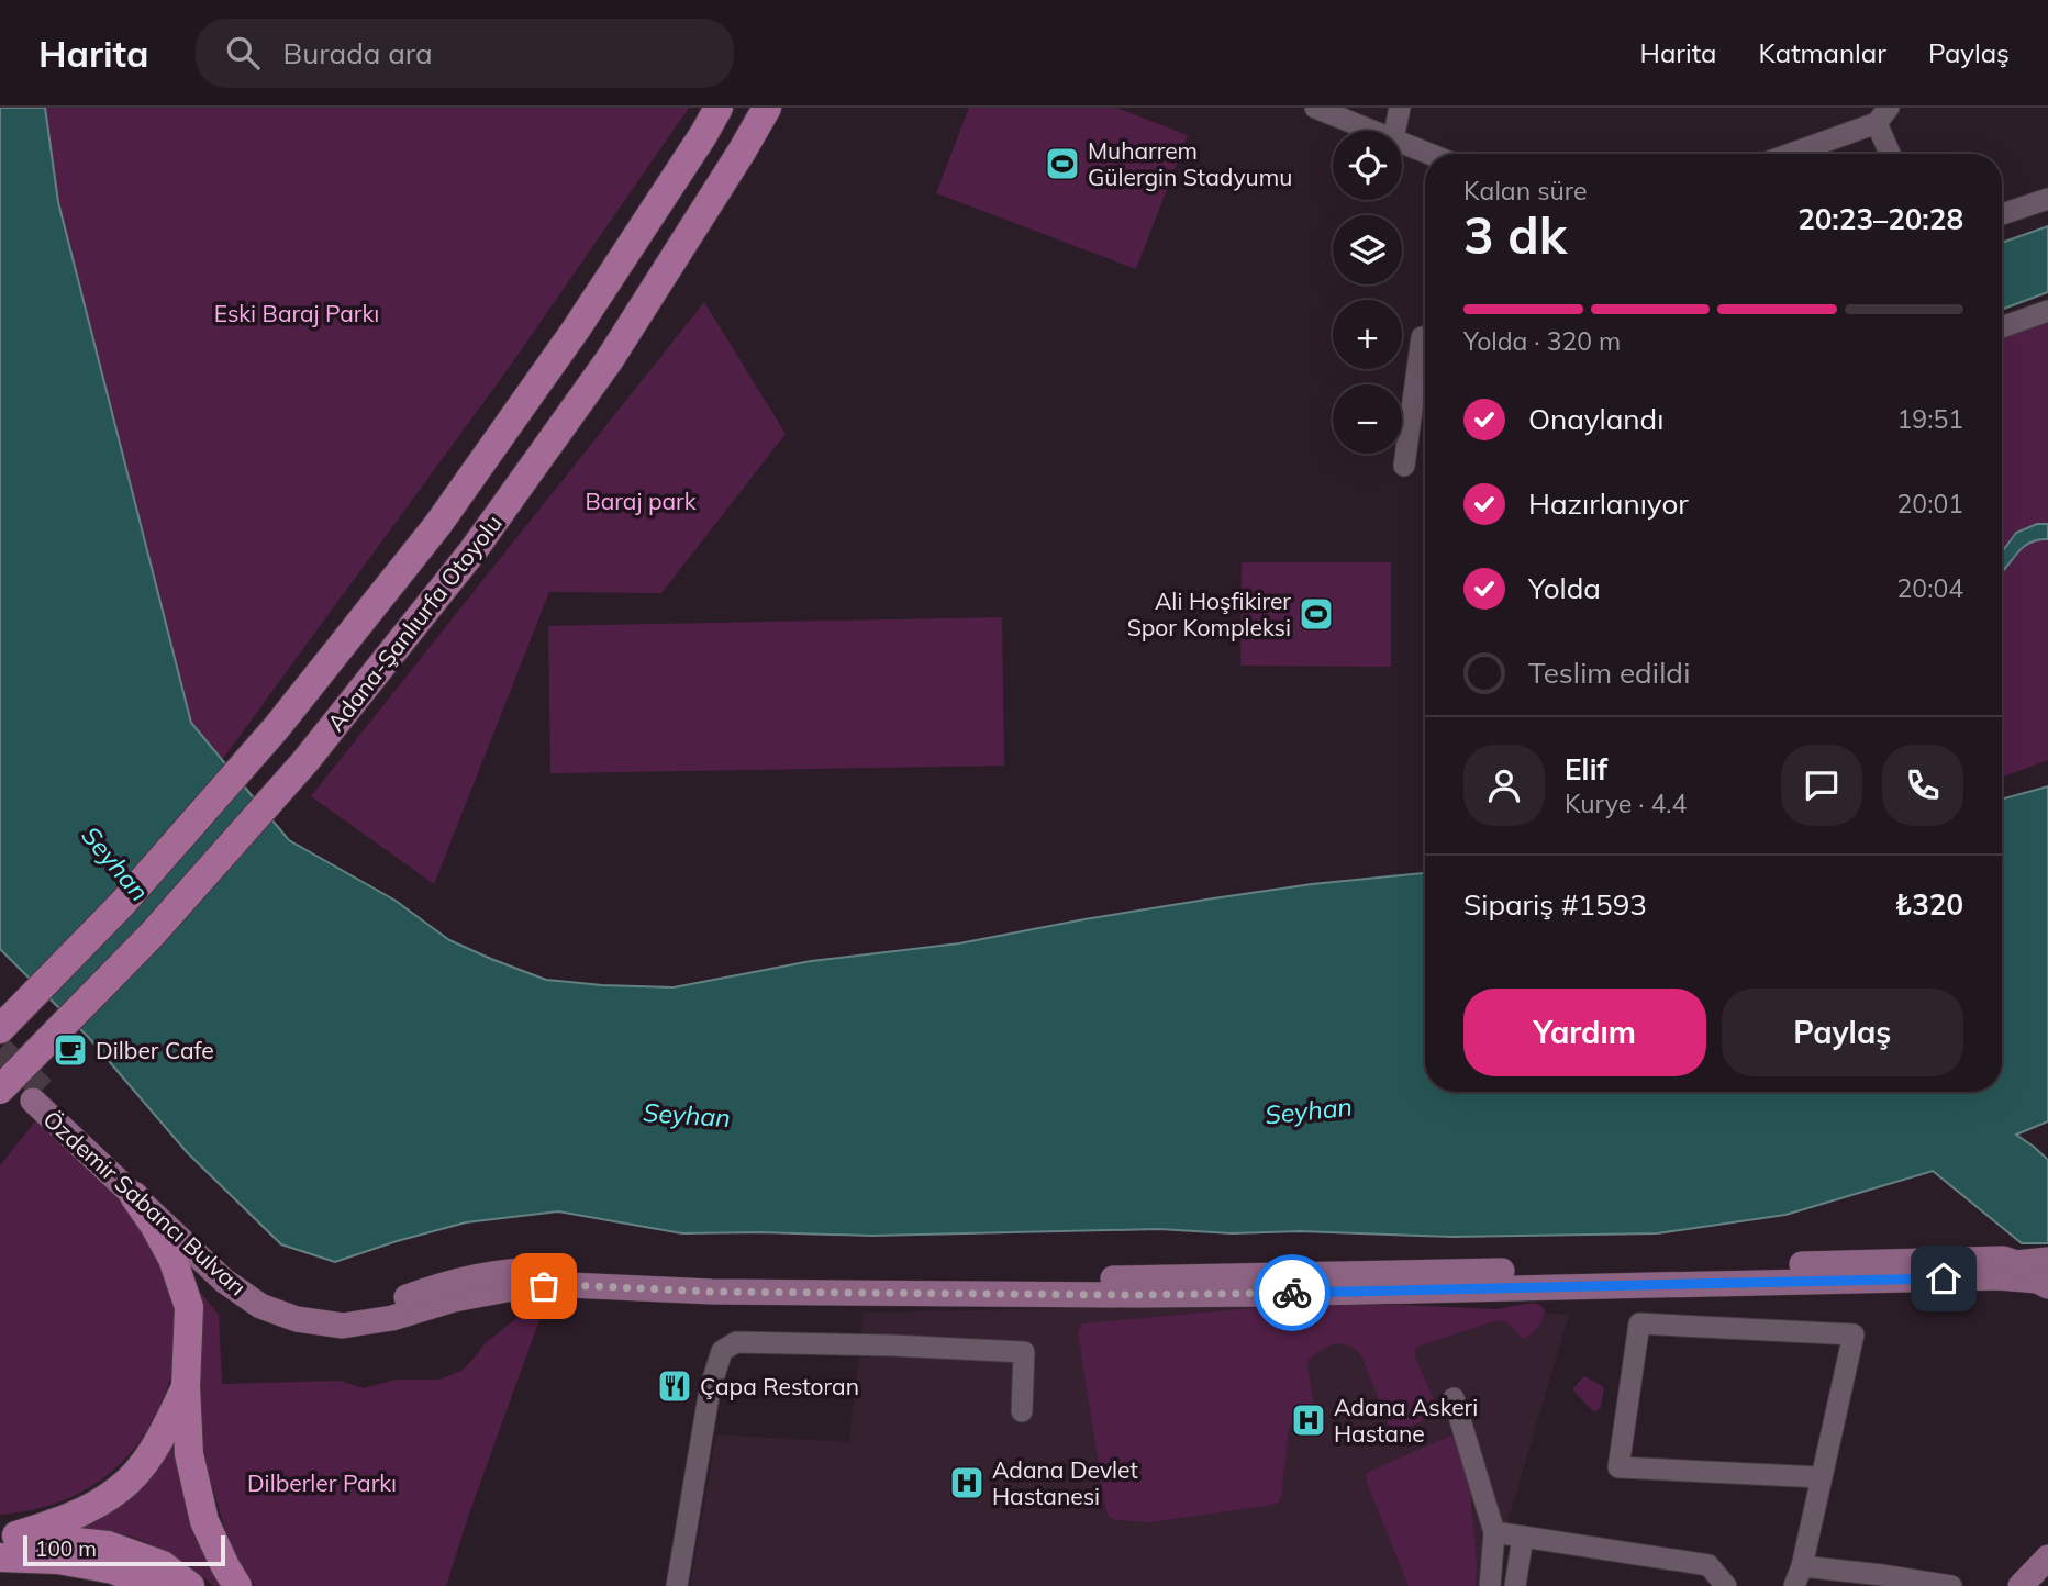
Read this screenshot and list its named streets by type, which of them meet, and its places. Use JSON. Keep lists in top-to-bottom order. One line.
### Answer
{"streets":{"highway":["Adana-Şanlıurfa Otoyolu"],"main road":["Özdemir Sabancı Bulvarı"]},"water":["Seyhan"],"parks":["Eski Baraj Parkı","Baraj park","Dilberler Parkı"],"places":{"sports":["Muharrem Gülergin Stadyumu","Ali Hoşfikirer Spor Kompleksi"],"cafe":["Dilber Cafe"],"restaurant":["Çapa Restoran"],"hospital":["Adana Askeri Hastane","Adana Devlet Hastanesi"]},"scale_bar":"100 m","page":{"header":"Harita","search":"Burada ara","nav":["Harita","Katmanlar","Paylaş"],"map_buttons":["+","−"],"heading":["3 dk","Kalan süre","20:23–20:28"],"panel":["Elif","Kurye · 4.4","Sipariş #1593","₺320"],"bar":"Yolda · 320 m","list":[["Onaylandı","19:51"],["Hazırlanıyor","20:01"],["Yolda","20:04"],"Teslim edildi"],"buttons":["Yardım","Paylaş"],"scale":"100 m"}}
